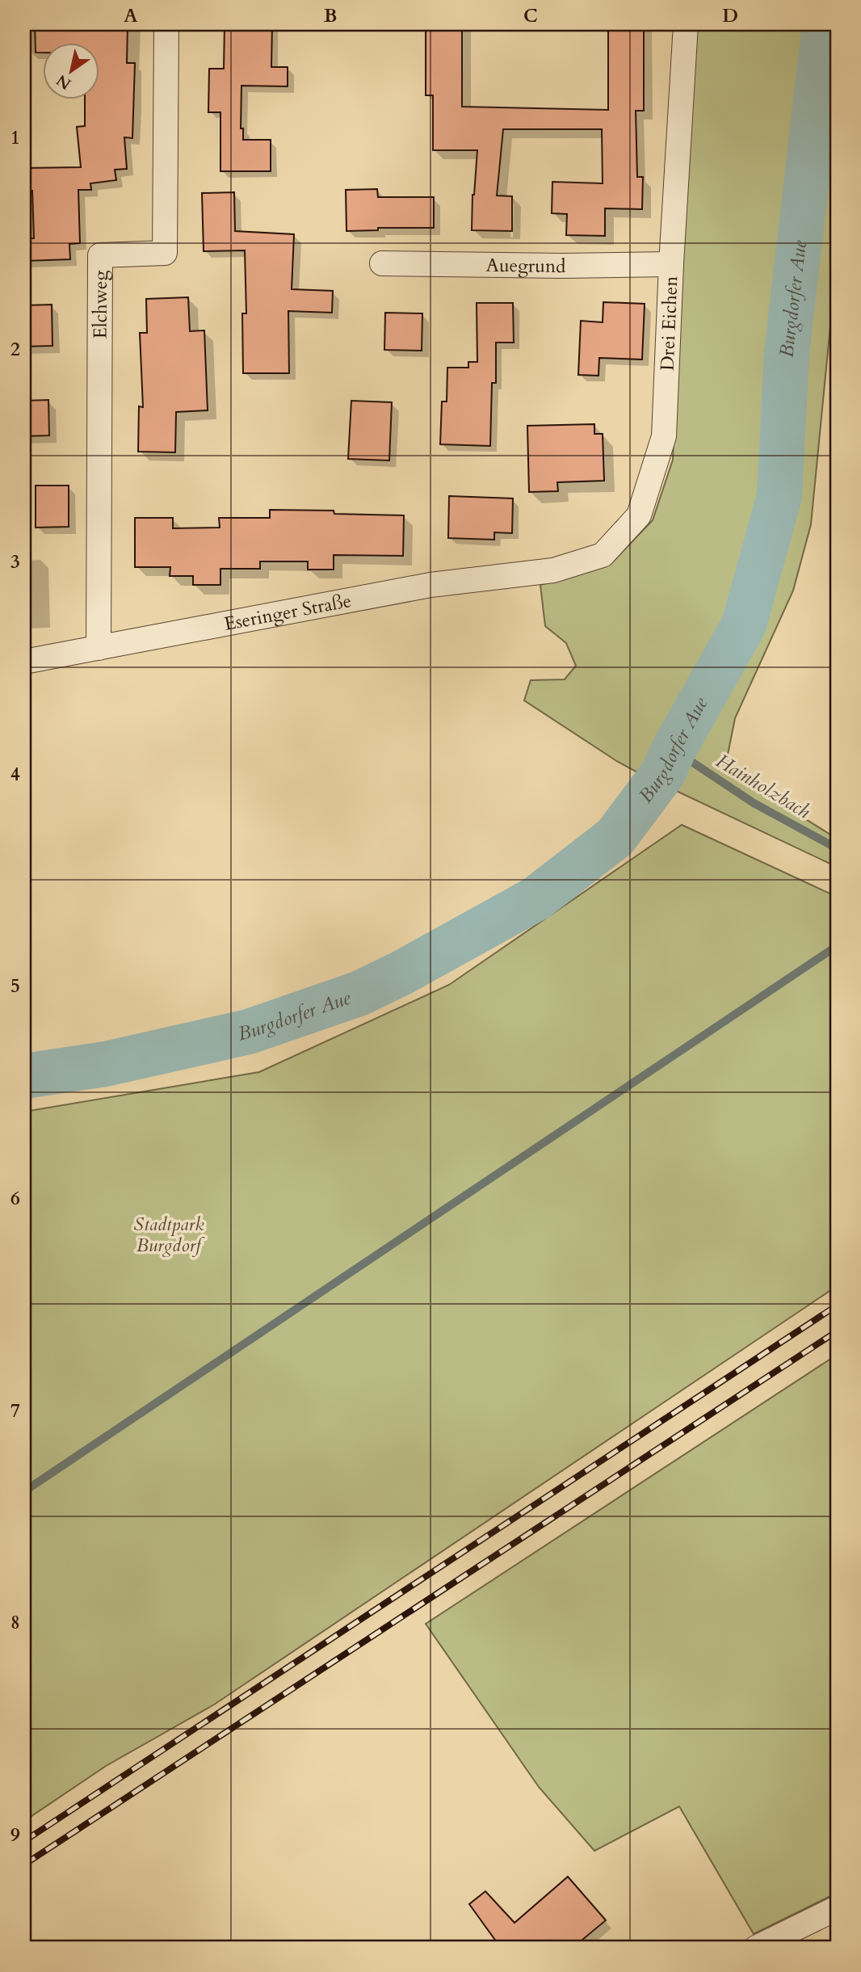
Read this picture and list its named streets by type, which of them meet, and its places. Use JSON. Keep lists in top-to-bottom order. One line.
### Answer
{"streets":{"street":["Auegrund","Elchweg","Drei Eichen","Eseringer Straße"]},"crossings":[["Auegrund","Drei Eichen"],["Elchweg","Eseringer Straße"],["Drei Eichen","Eseringer Straße"]],"water":["Burgdorfer Aue","Hainholzbach"],"parks":["Stadtpark Burgdorf"],"north":"bottom left","grid":{"columns":["A","B","C","D"],"rows":["1","2","3","4","5","6","7","8","9"]}}
